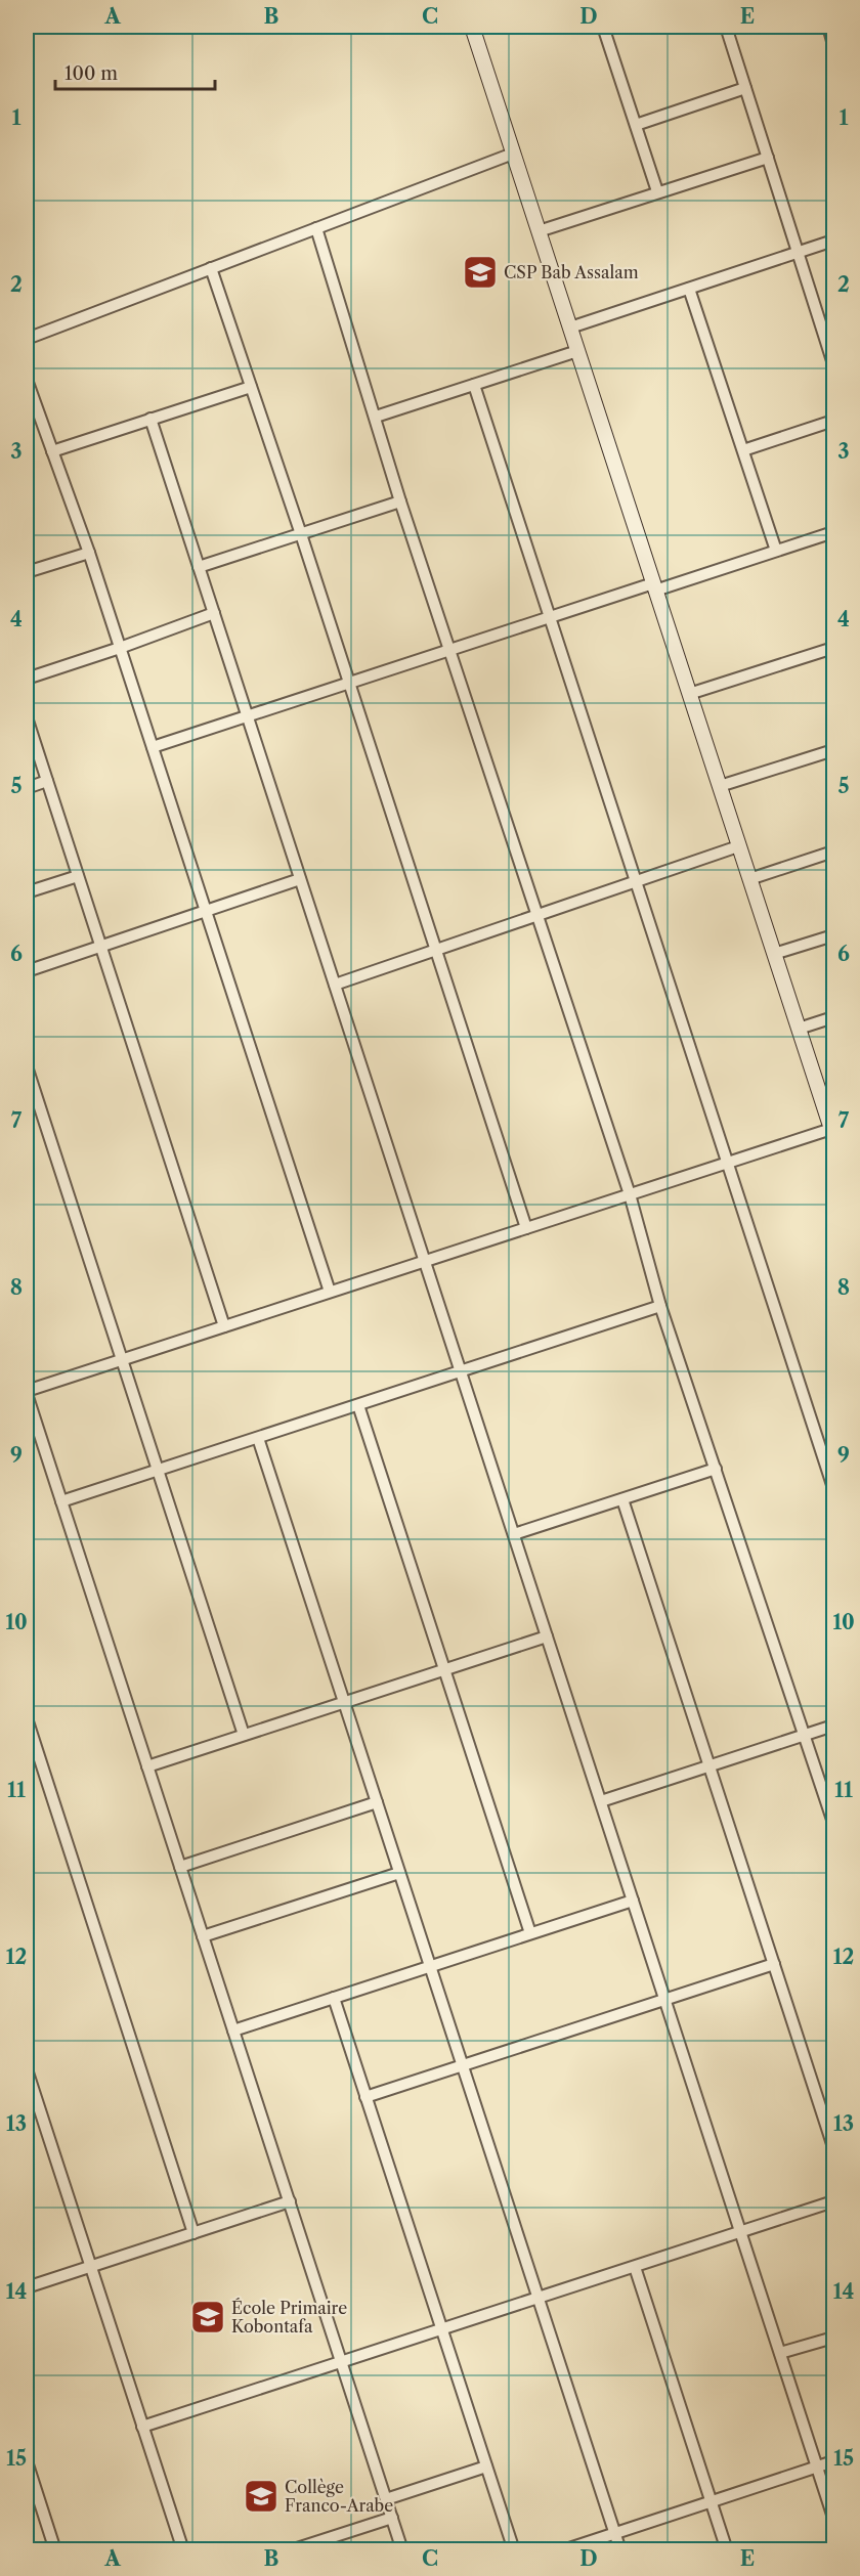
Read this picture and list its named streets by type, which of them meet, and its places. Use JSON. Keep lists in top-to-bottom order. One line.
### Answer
{"places":{"school or university":["CSP Bab Assalam","École Primaire Kobontafa","Collège Franco-Arabe"]},"scale_bar":"100 m","grid":{"columns":["A","B","C","D","E"],"rows":["1","2","3","4","5","6","7","8","9","10","11","12","13","14","15"]}}
